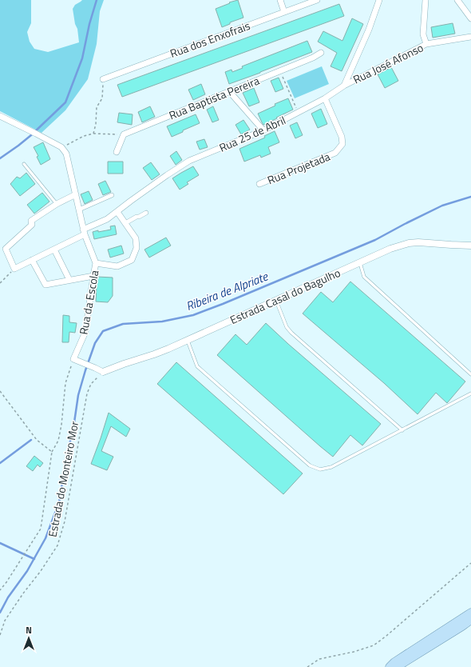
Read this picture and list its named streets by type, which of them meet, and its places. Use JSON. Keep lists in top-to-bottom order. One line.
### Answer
{"streets":{"street":["Rua dos Enxofrais","Rua José Afonso","Rua Baptista Pereira","Rua 25 de Abril","Rua Projetada","Estrada Casal do Bagulho","Rua da Escola"],"path":["Estrada do Monteiro Mor"]},"crossings":[["Rua José Afonso","Rua 25 de Abril"],["Rua 25 de Abril","Rua Projetada"],["Rua 25 de Abril","Rua da Escola"],["Estrada Casal do Bagulho","Estrada do Monteiro Mor"]],"water":["Ribeira de Alpriate"],"north":"top"}
